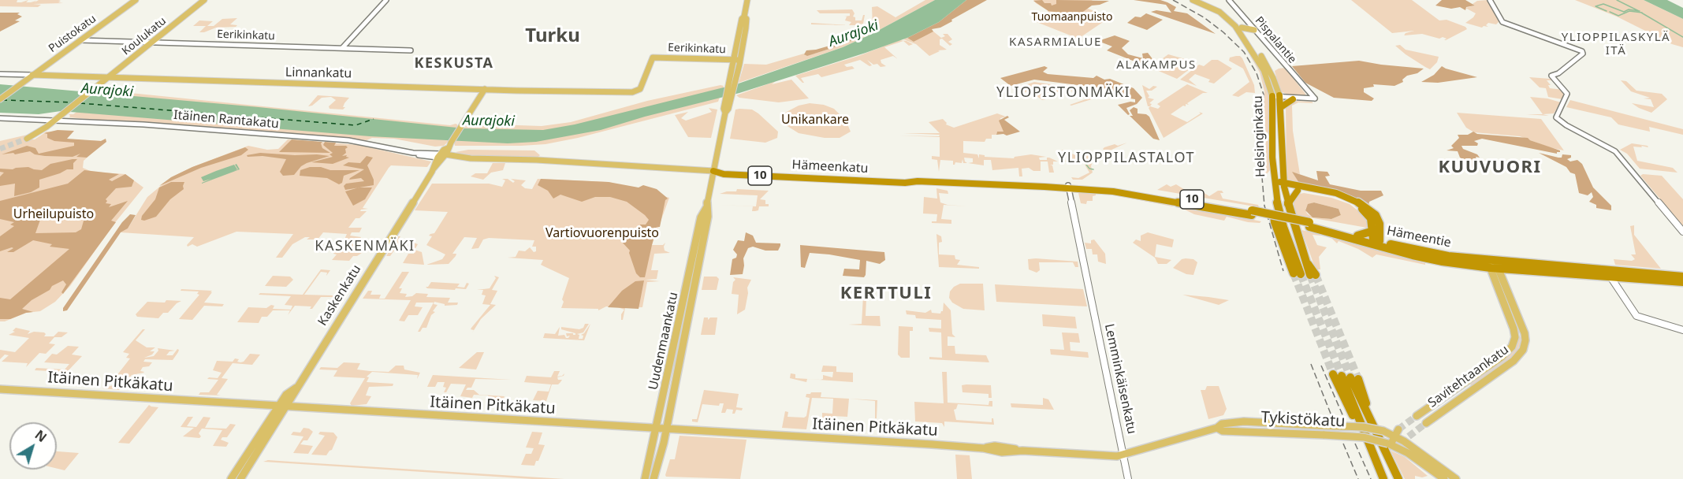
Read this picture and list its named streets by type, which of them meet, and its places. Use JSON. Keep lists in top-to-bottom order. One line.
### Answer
{"streets":{"highway":["Helsinginkatu","Hämeenkatu","10","Hämeentie"],"main road":["Puistokatu","Eerikinkatu","Koulukatu","Linnankatu","Kaskenkatu","Uudenmaankatu","Savitehtaankatu","Itäinen Pitkäkatu","Tykistökatu"],"street":["Pispalantie","Itäinen Rantakatu","Lemminkäisenkatu"]},"crossings":[["Puistokatu","Eerikinkatu"],["Puistokatu","Linnankatu"],["Eerikinkatu","Koulukatu"],["Eerikinkatu","Linnankatu"],["Eerikinkatu","Uudenmaankatu"],["Koulukatu","Linnankatu"],["Koulukatu","Itäinen Rantakatu"],["Linnankatu","Kaskenkatu"],["Itäinen Rantakatu","Hämeenkatu"],["Itäinen Rantakatu","Kaskenkatu"],["Helsinginkatu","10"],["Hämeenkatu","10"],["Hämeenkatu","Kaskenkatu"],["Hämeenkatu","Uudenmaankatu"],["Hämeenkatu","Lemminkäisenkatu"],["10","Hämeentie"],["10","Lemminkäisenkatu"],["Hämeentie","Savitehtaankatu"],["Kaskenkatu","Itäinen Pitkäkatu"],["Uudenmaankatu","Itäinen Pitkäkatu"],["Lemminkäisenkatu","Itäinen Pitkäkatu"],["Lemminkäisenkatu","Tykistökatu"],["Itäinen Pitkäkatu","Tykistökatu"]],"districts":["Turku","YLIOPPILASKYLÄ ITÄ","KASARMIALUE","KESKUSTA","ALAKAMPUS","YLIOPISTONMÄKI","YLIOPPILASTALOT","KUUVUORI","KASKENMÄKI","KERTTULI"],"water":["Aurajoki"],"parks":["Tuomaanpuisto","Unikankare","Urheilupuisto","Vartiovuorenpuisto"],"north":"top right"}
